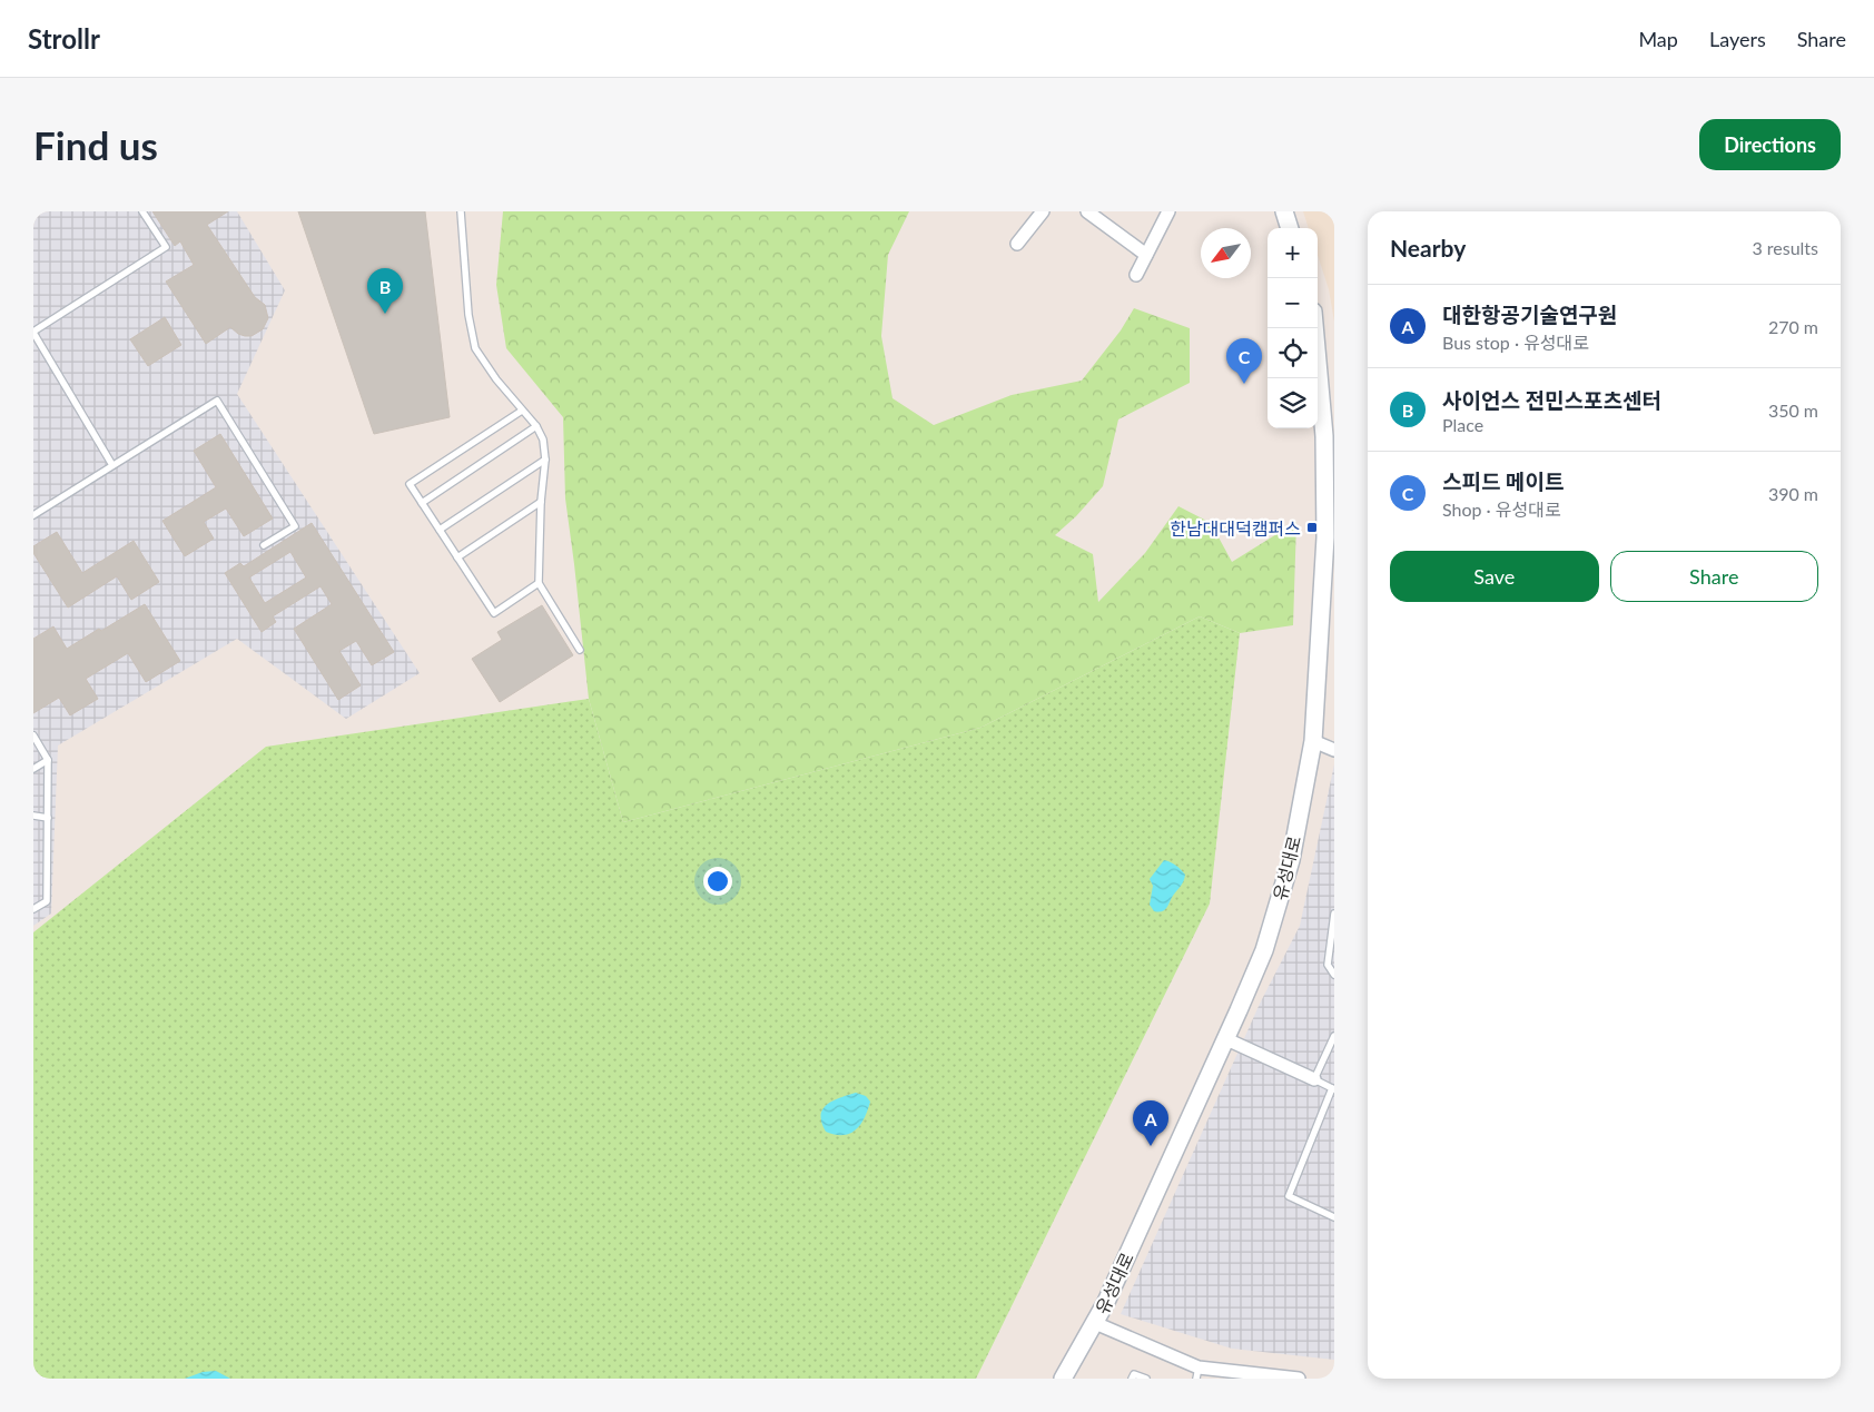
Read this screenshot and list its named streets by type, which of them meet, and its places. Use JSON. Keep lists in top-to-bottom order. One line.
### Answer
{"streets":{"main road":["유성대로"]},"places":{"transit":["한남대대덕캠퍼스"]},"north":"bottom left","page":{"header":"Strollr","nav":["Map","Layers","Share"],"buttons":["Directions",["Save","Share"]],"title":"Find us","heading":["Nearby","3 results"],"map_buttons":["+","−"],"pins":["B","C","A"],"list":[{"mark":"A","name":"대한항공기술연구원","note":"Bus stop · 유성대로","value":"270 m"},{"mark":"B","name":"사이언스 전민스포츠센터","note":"Place","value":"350 m"},{"mark":"C","name":"스피드 메이트","note":"Shop · 유성대로","value":"390 m"}]}}
